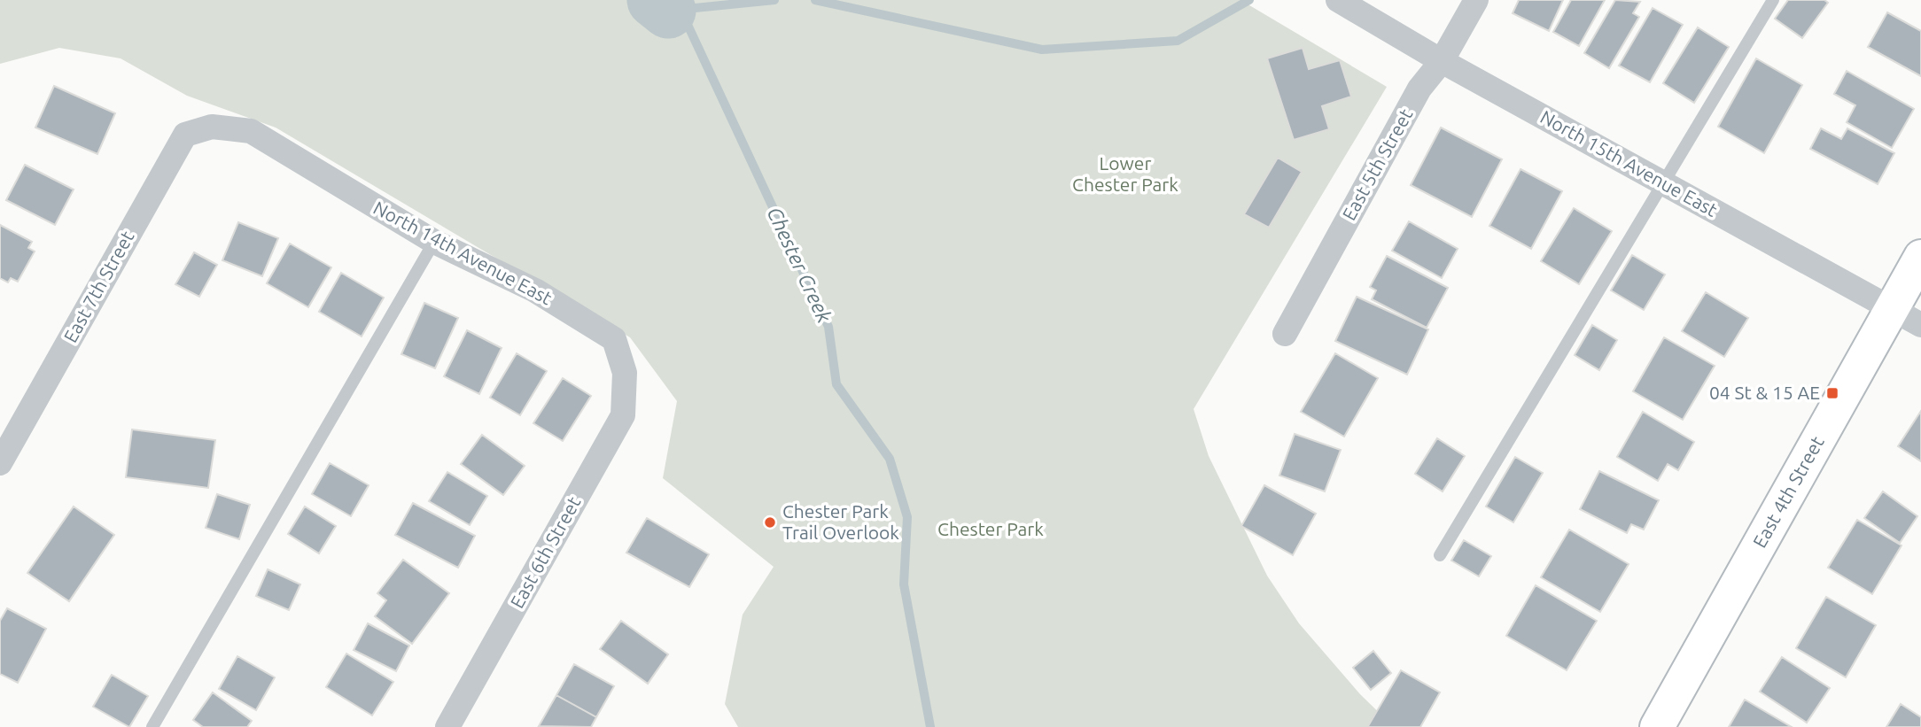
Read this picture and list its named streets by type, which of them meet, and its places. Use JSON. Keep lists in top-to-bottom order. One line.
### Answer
{"streets":{"main road":["East 4th Street"],"street":["North 15th Avenue East","East 5th Street","North 14th Avenue East","East 7th Street","East 6th Street"]},"crossings":[["North 15th Avenue East","East 5th Street"],["North 15th Avenue East","East 4th Street"],["North 14th Avenue East","East 7th Street"],["North 14th Avenue East","East 6th Street"]],"water":["Chester Creek"],"parks":["Lower Chester Park","Chester Park"],"places":{"transit":["04 St & 15 AE"],"other":["Chester Park Trail Overlook"]}}
